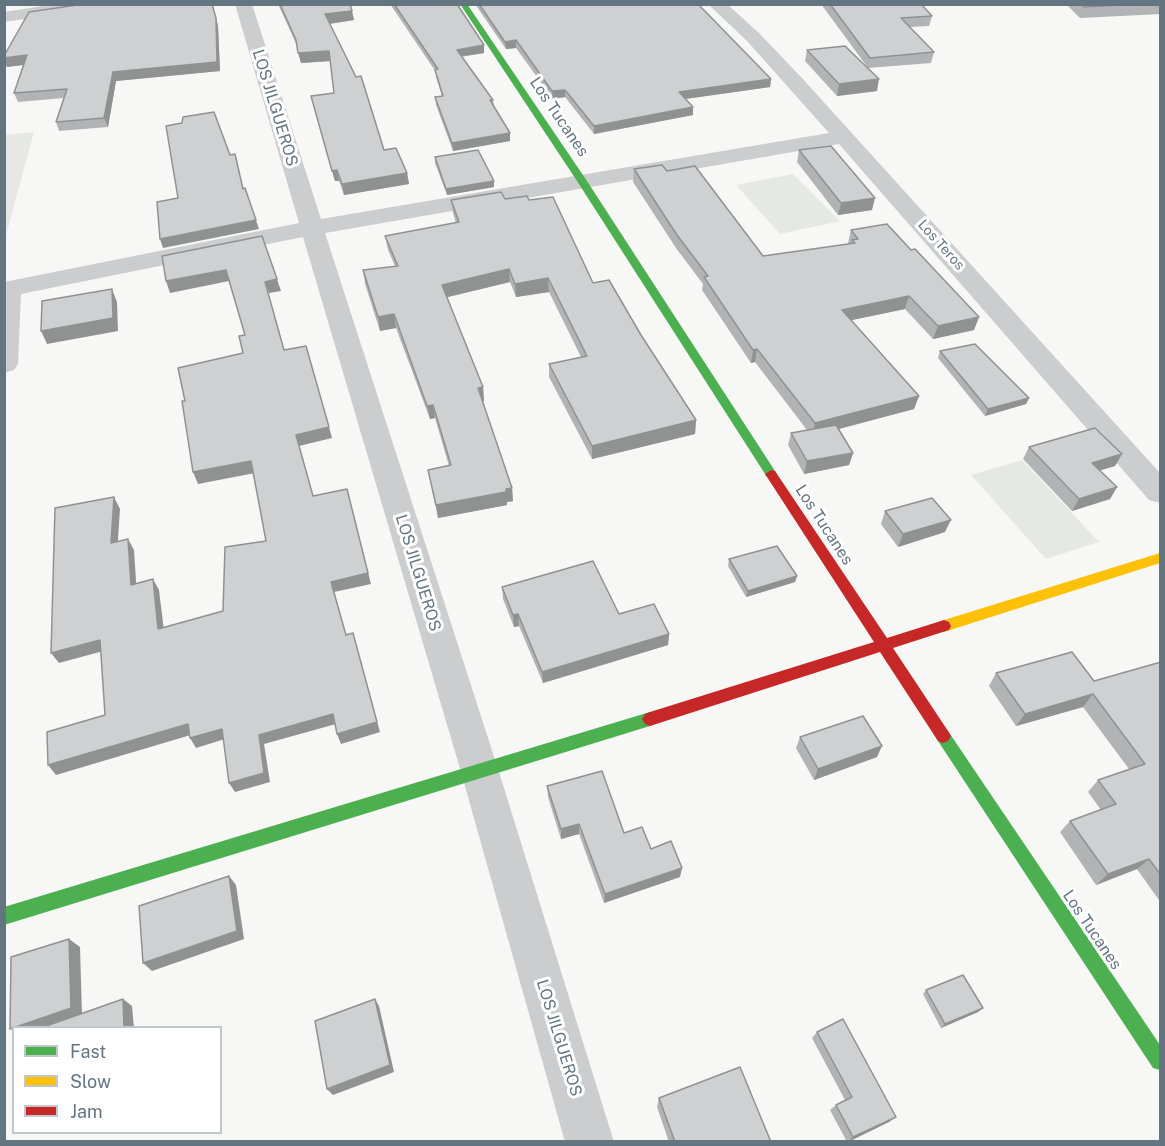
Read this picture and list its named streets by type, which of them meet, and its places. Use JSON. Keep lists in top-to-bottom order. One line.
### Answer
{"streets":{"street":["LOS JILGUEROS","Los Tucanes","Los Teros"]},"legend":["Fast","Slow","Jam"]}
